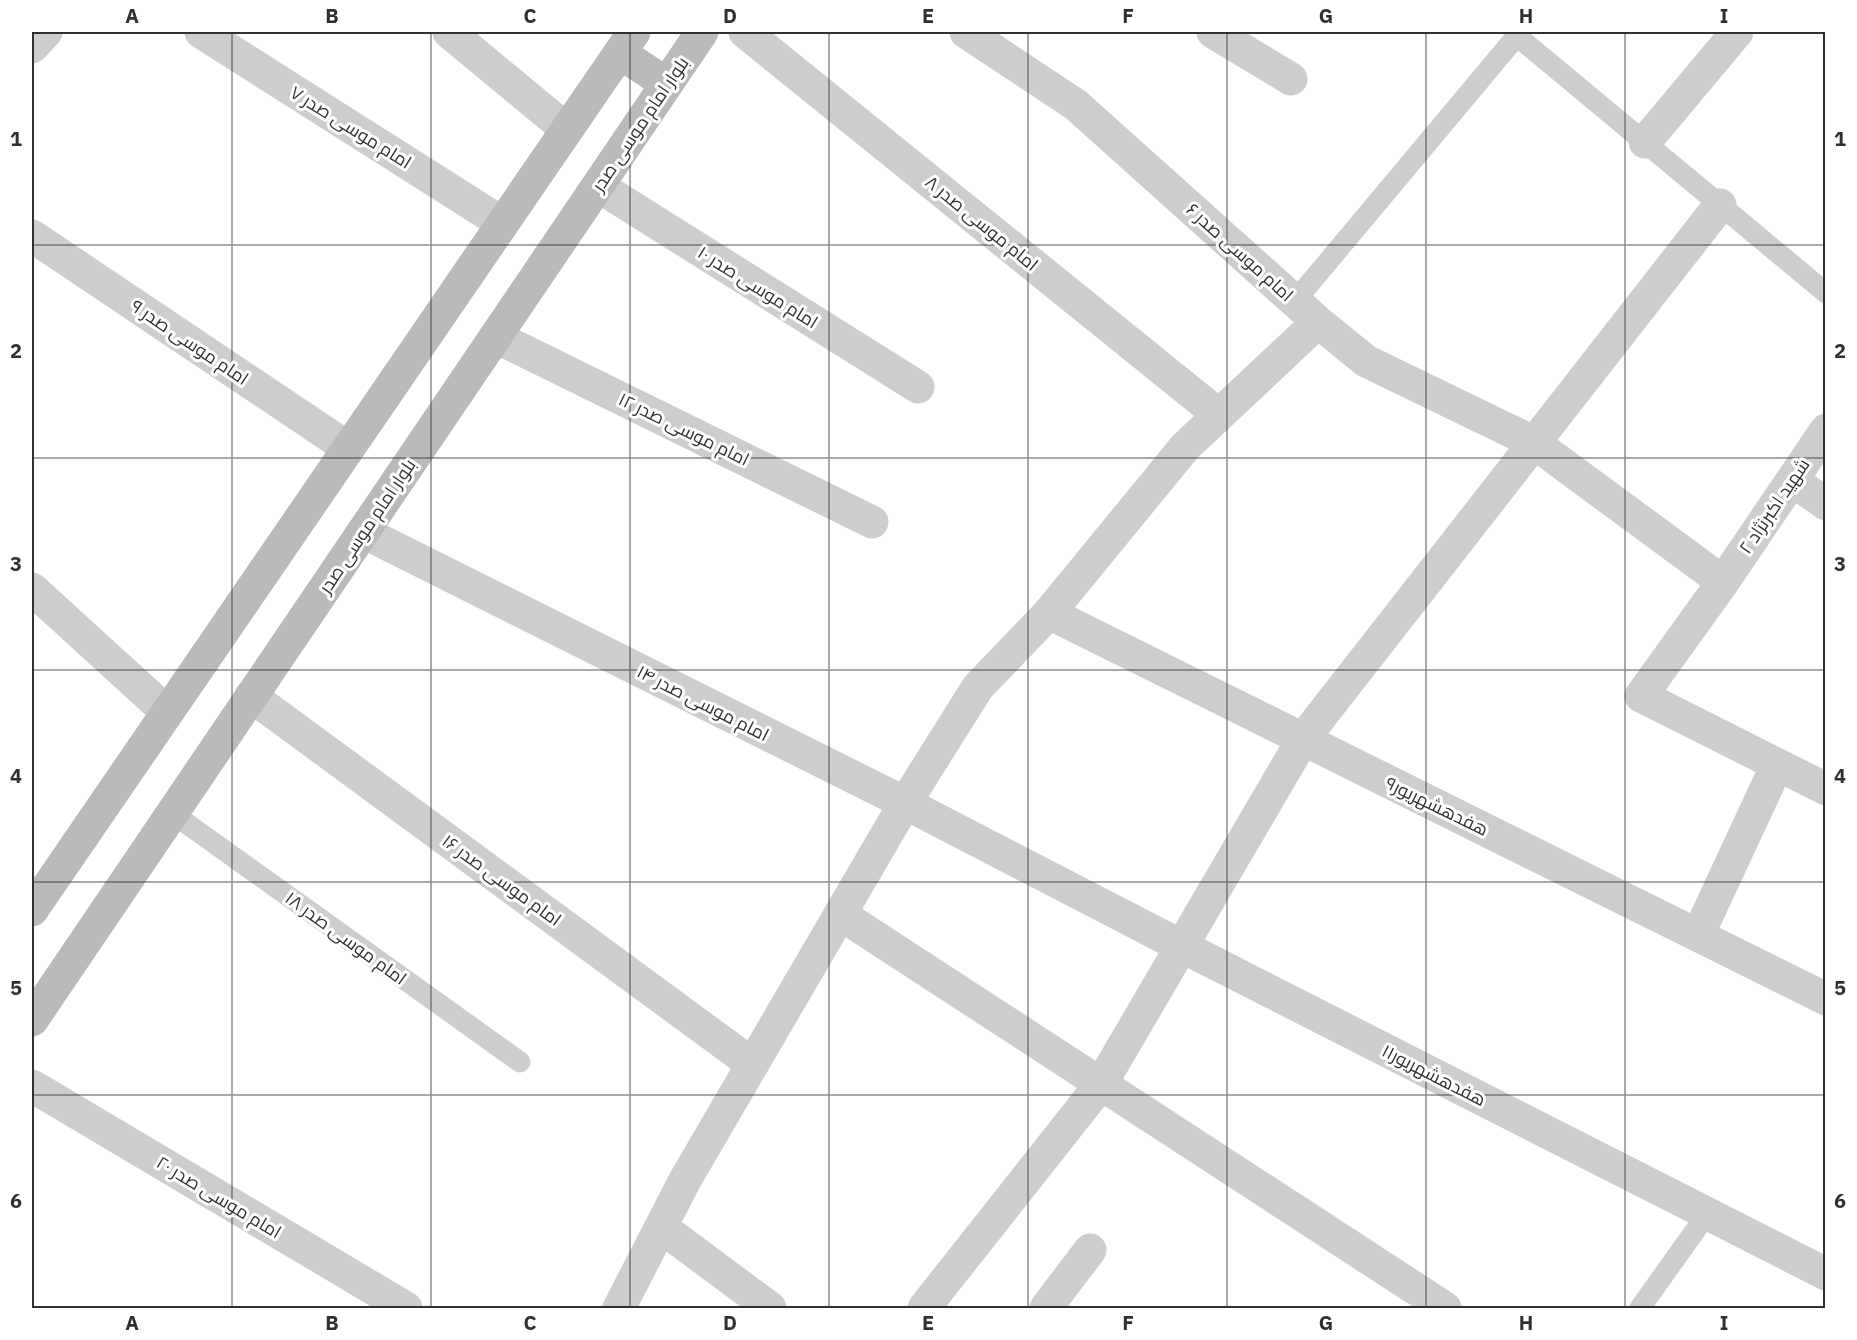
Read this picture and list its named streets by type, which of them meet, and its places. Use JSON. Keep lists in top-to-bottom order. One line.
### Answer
{"streets":{"street":["بلوار امام موسی صدر","امام موسی صدر ۷","امام موسی صدر ۸","امام موسی صدر ۶","امام موسی صدر ۱۰","امام موسی صدر ۹","امام موسی صدر ۱۲","شهید اکبرنژاد ۲","امام موسی صدر ۱۴","هفدهشهریور۹","امام موسی صدر ۱۶","هفدهشهریور۱۱","امام موسی صدر ۲۰"],"lane":["امام موسی صدر ۱۸"]},"crossings":[["بلوار امام موسی صدر","امام موسی صدر ۱۰"],["بلوار امام موسی صدر","امام موسی صدر ۱۲"],["بلوار امام موسی صدر","امام موسی صدر ۱۴"],["بلوار امام موسی صدر","امام موسی صدر ۱۶"],["بلوار امام موسی صدر","امام موسی صدر ۱۸"],["امام موسی صدر ۶","شهید اکبرنژاد ۲"],["امام موسی صدر ۱۴","هفدهشهریور۱۱"]],"grid":{"columns":["A","B","C","D","E","F","G","H","I"],"rows":["1","2","3","4","5","6"]}}
